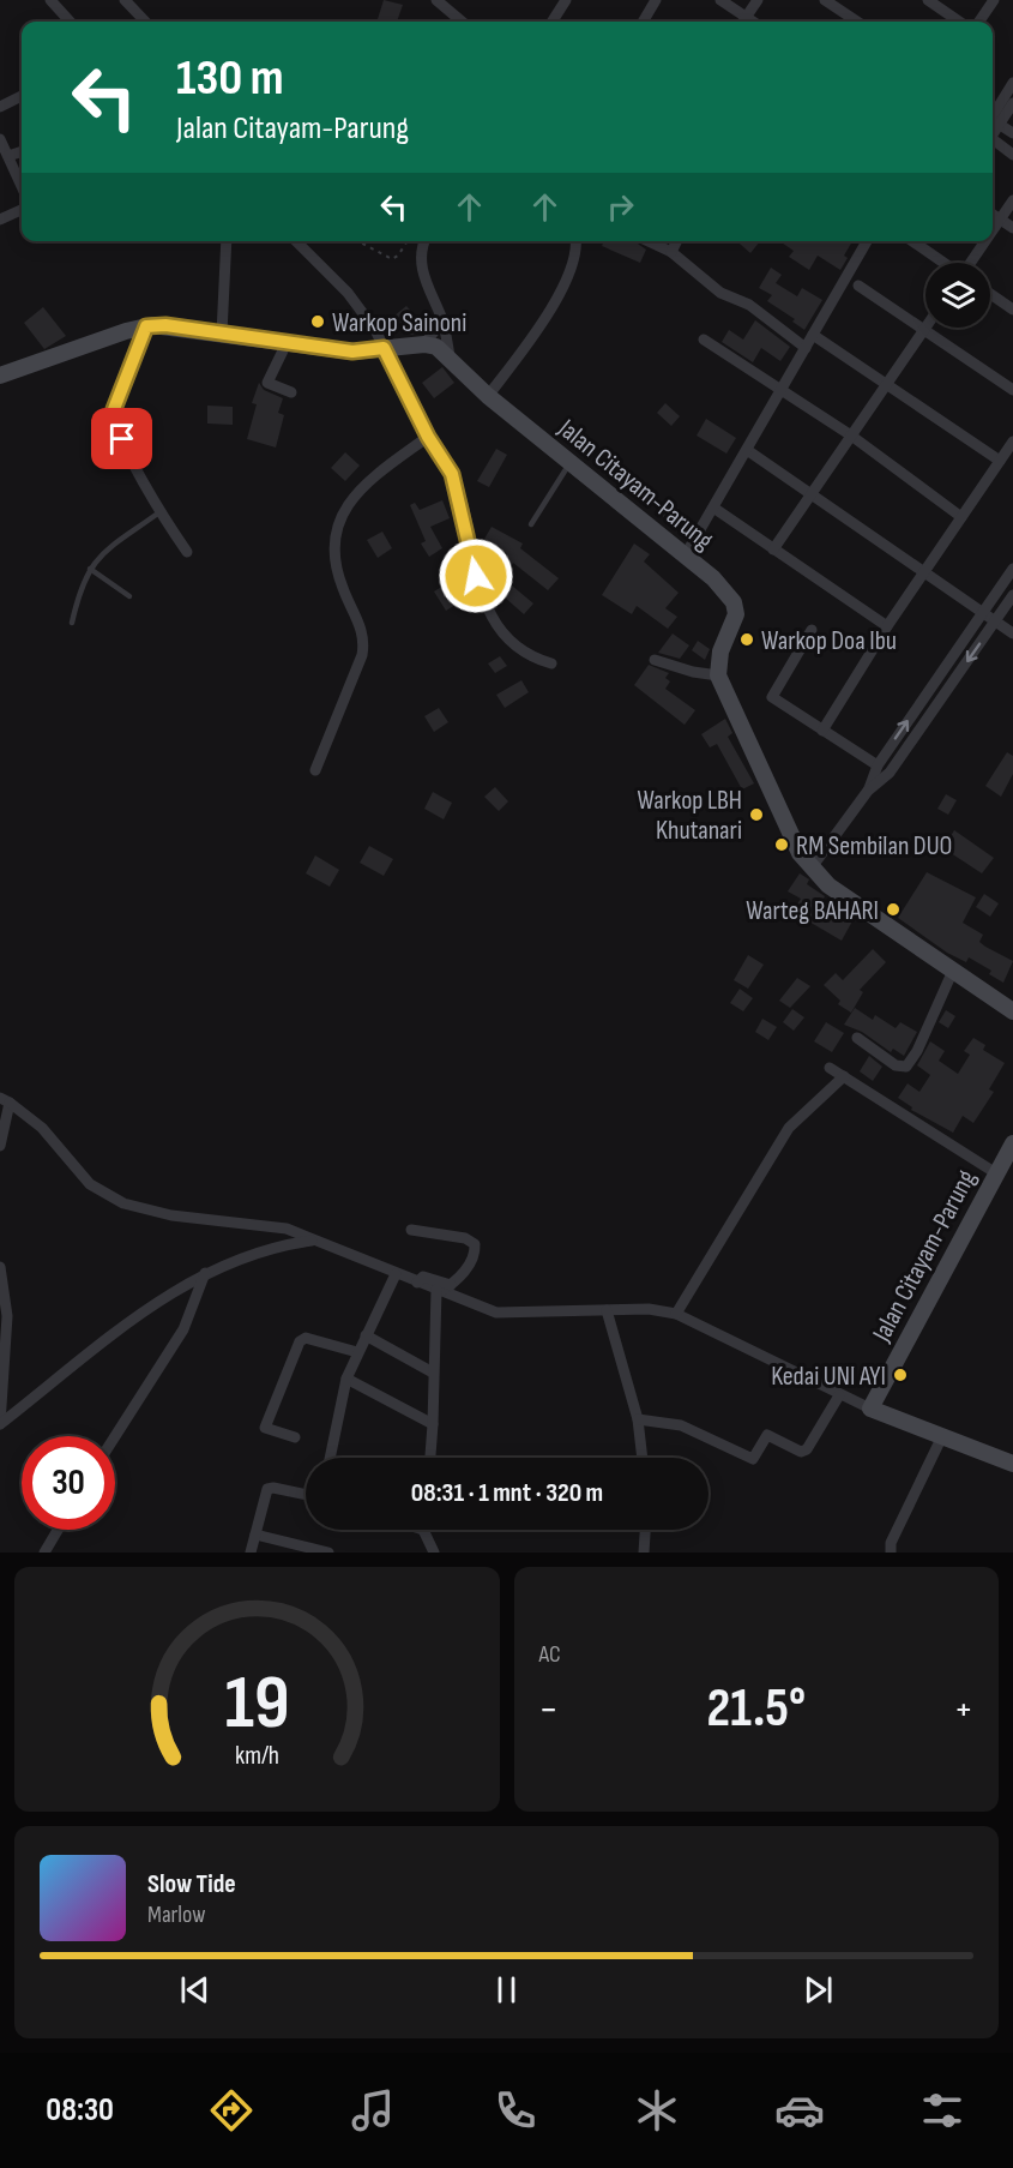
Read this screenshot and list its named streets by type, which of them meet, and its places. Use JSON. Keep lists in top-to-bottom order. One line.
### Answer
{"streets":{"street":["Jalan Citayam-Parung"]},"places":["Warkop Sainoni","Warkop Doa Ibu","Warkop LBH Khutanari","RM Sembilan DUO","Warteg BAHARI","Kedai UNI AYI"],"page":{"turn":["130 m","Jalan Citayam-Parung"],"limit":"30","trip":"08:31 · 1 mnt · 320 m","tile":"AC","heat":["−","21.5°","+"],"song":["Slow Tide","Marlow"],"tabs":"08:30","gauge":["19","km/h"]}}
